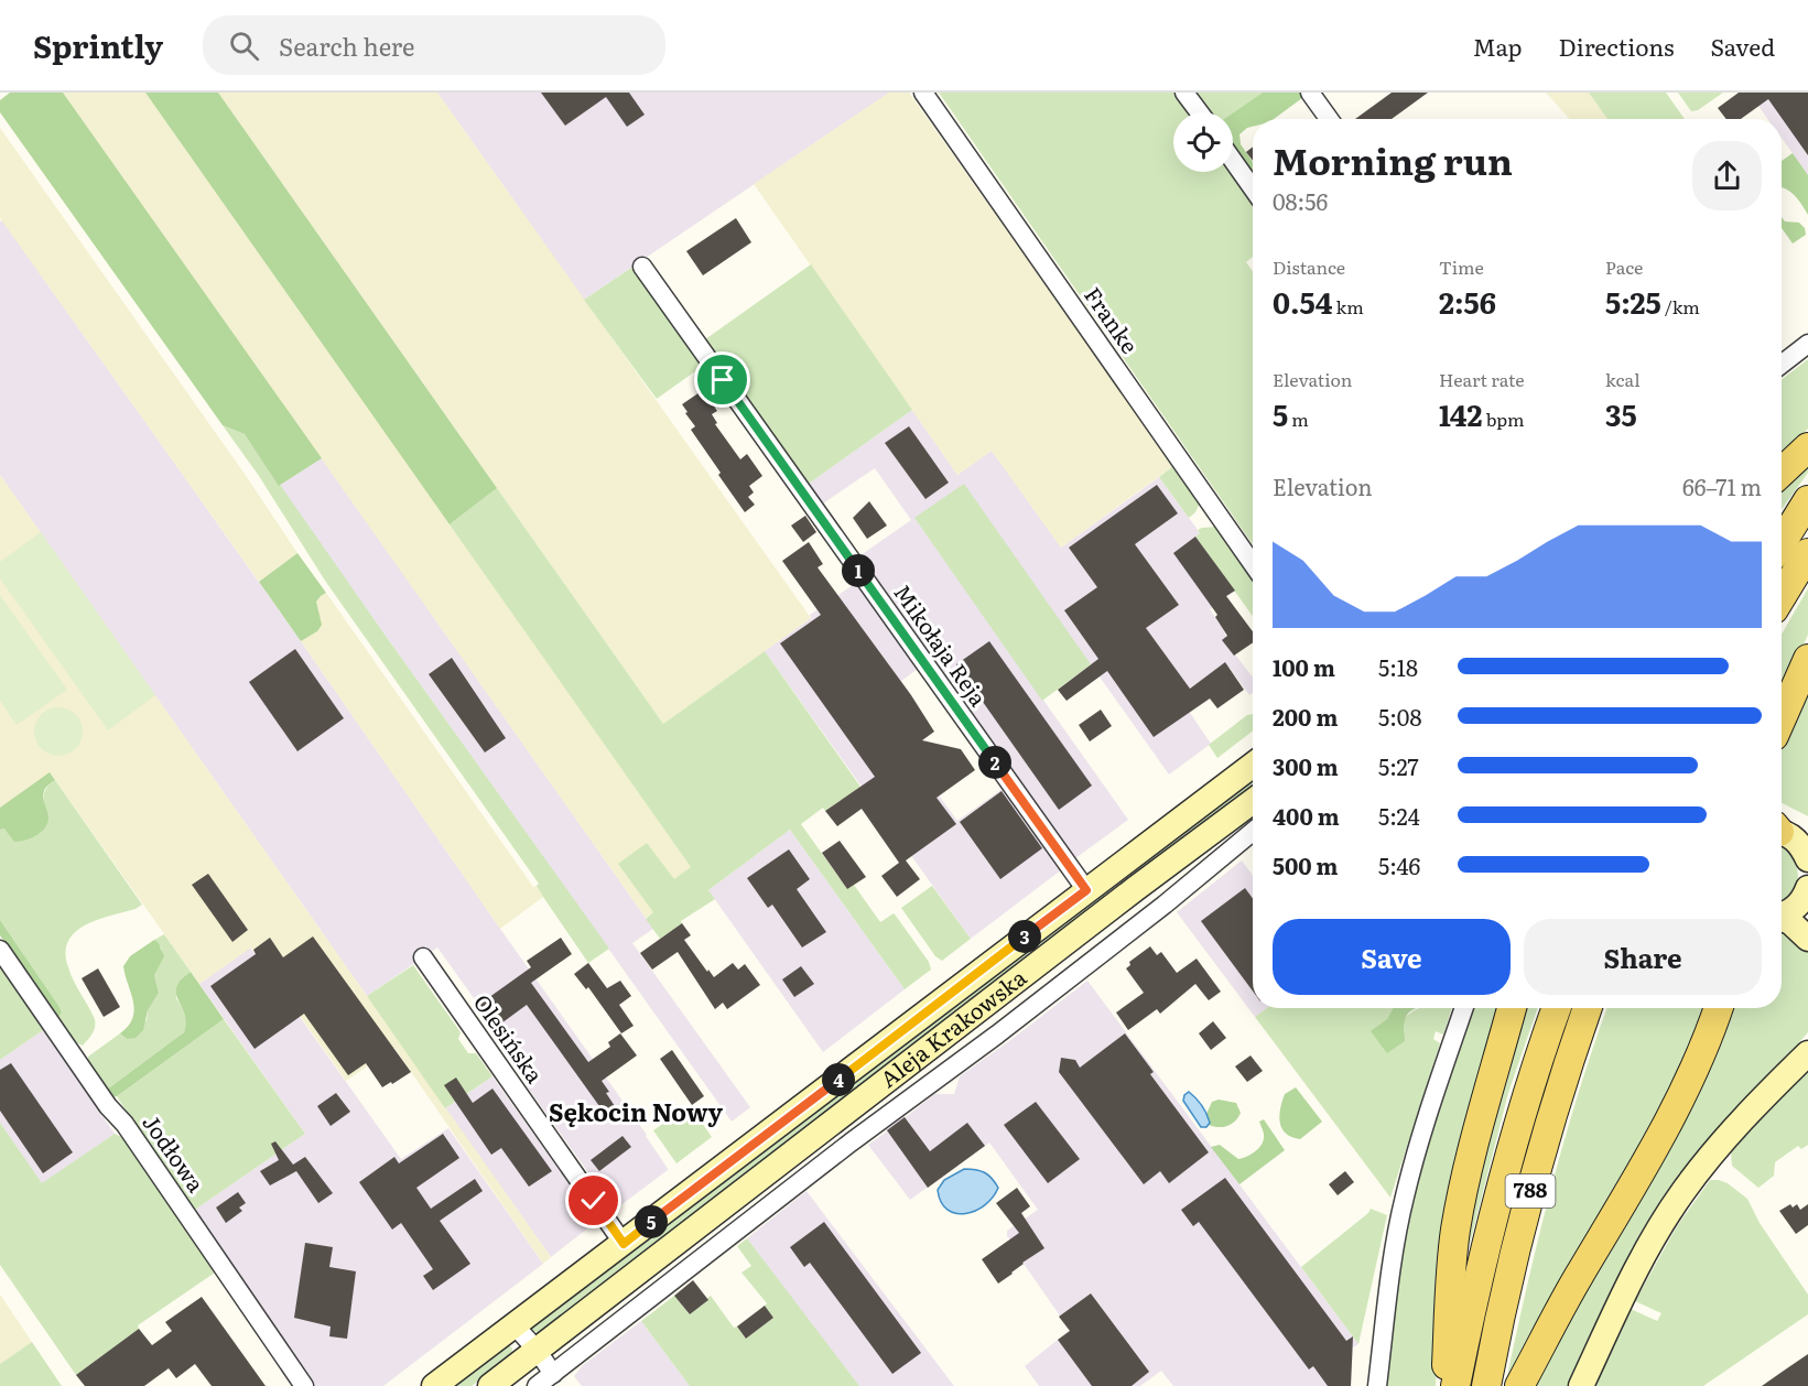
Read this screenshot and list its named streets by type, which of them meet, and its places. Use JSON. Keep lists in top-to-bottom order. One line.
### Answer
{"streets":{"main road":["Aleja Krakowska","788"],"street":["Franke","Mikołaja Reja","Olesińska","Jodłowa"]},"crossings":[["Mikołaja Reja","Aleja Krakowska"],["Aleja Krakowska","Olesińska"]],"districts":["Sękocin Nowy"],"page":{"header":"Sprintly","search":"Search here","nav":["Map","Directions","Saved"],"heading":["Morning run","08:56"],"stats":[["Distance","0.54 km"],["Time","2:56"],["Pace","5:25 /km"],["Elevation","5 m"],["Heart rate","142 bpm"],["kcal","35"]],"chart":["Elevation","66–71 m"],"pins":["1","2","3","4","5"],"list":[{"name":"100 m","note":"5:18"},{"name":"200 m","note":"5:08"},{"name":"300 m","note":"5:27"},{"name":"400 m","note":"5:24"},{"name":"500 m","note":"5:46"}],"buttons":["Save","Share"]}}
